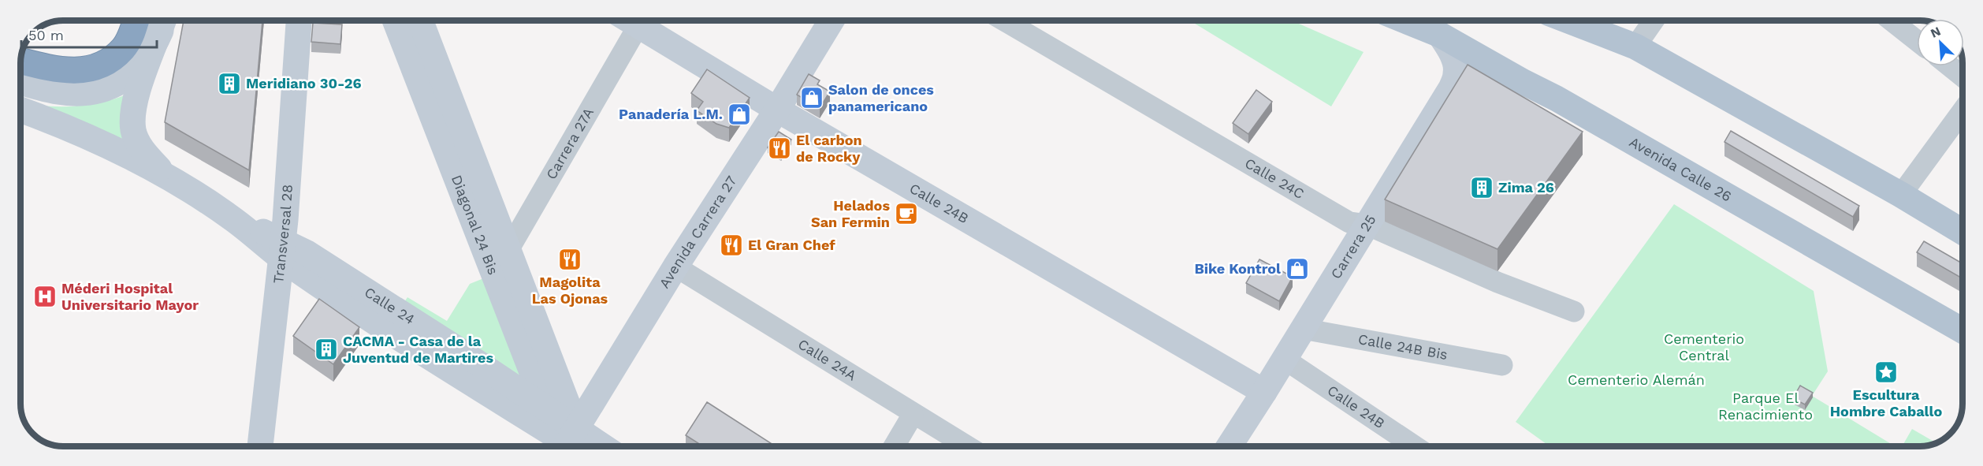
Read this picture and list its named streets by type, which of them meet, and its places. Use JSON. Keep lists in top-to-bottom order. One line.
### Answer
{"streets":{"main road":["Avenida Calle 26"],"street":["Carrera 27A","Calle 24C","Calle 24B","Diagonal 24 Bis","Transversal 28","Avenida Carrera 27","Carrera 25","Calle 24","Calle 24B Bis","Calle 24A"]},"crossings":[["Carrera 27A","Diagonal 24 Bis"],["Avenida Calle 26","Carrera 25"],["Calle 24C","Carrera 25"],["Calle 24B","Avenida Carrera 27"],["Calle 24B","Carrera 25"],["Diagonal 24 Bis","Avenida Carrera 27"],["Diagonal 24 Bis","Calle 24"],["Transversal 28","Calle 24"],["Avenida Carrera 27","Calle 24"],["Avenida Carrera 27","Calle 24A"],["Carrera 25","Calle 24B Bis"]],"parks":["Cementerio Central","Cementerio Alemán","Parque El Renacimiento"],"places":{"building":["Meridiano 30-26","Zima 26","CACMA - Casa de la Juventud de Martires"],"shop":["Salon de onces panamericano","Panadería L.M.","Bike Kontrol"],"restaurant":["El carbon de Rocky","El Gran Chef","Magolita Las Ojonas"],"cafe":["Helados San Fermin"],"hospital":["Méderi Hospital Universitario Mayor"],"place":["Escultura Hombre Caballo"]},"scale_bar":"50 m","north":"top left"}
